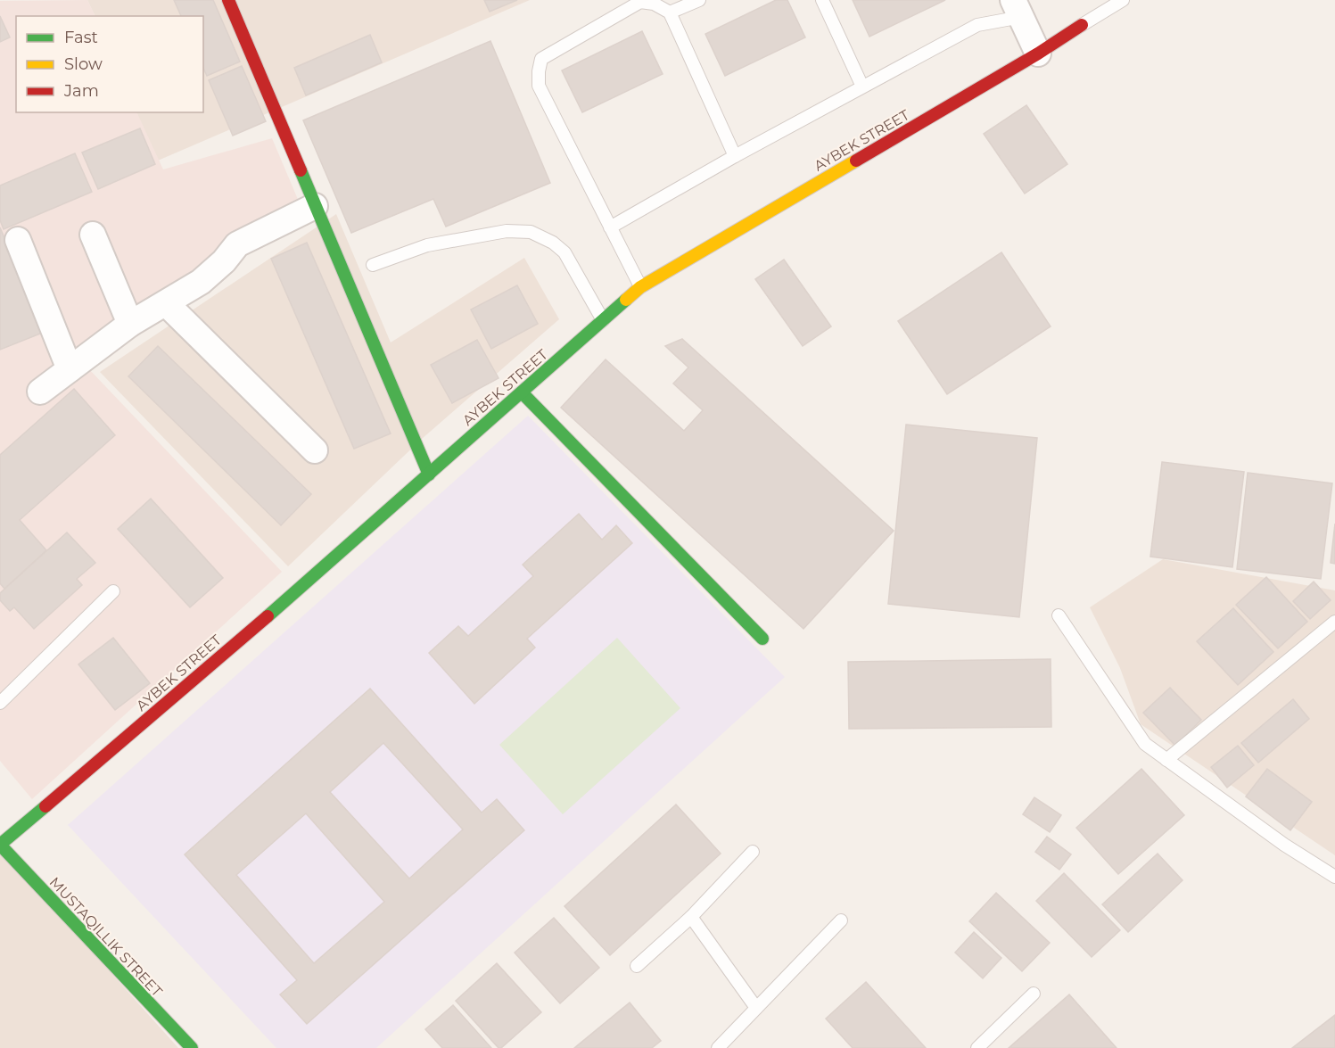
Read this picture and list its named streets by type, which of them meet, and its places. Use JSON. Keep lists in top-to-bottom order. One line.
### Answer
{"streets":{"street":["AYBEK STREET","MUSTAQILLIK STREET"]},"crossings":[["AYBEK STREET","MUSTAQILLIK STREET"]],"legend":["Fast","Slow","Jam"]}
